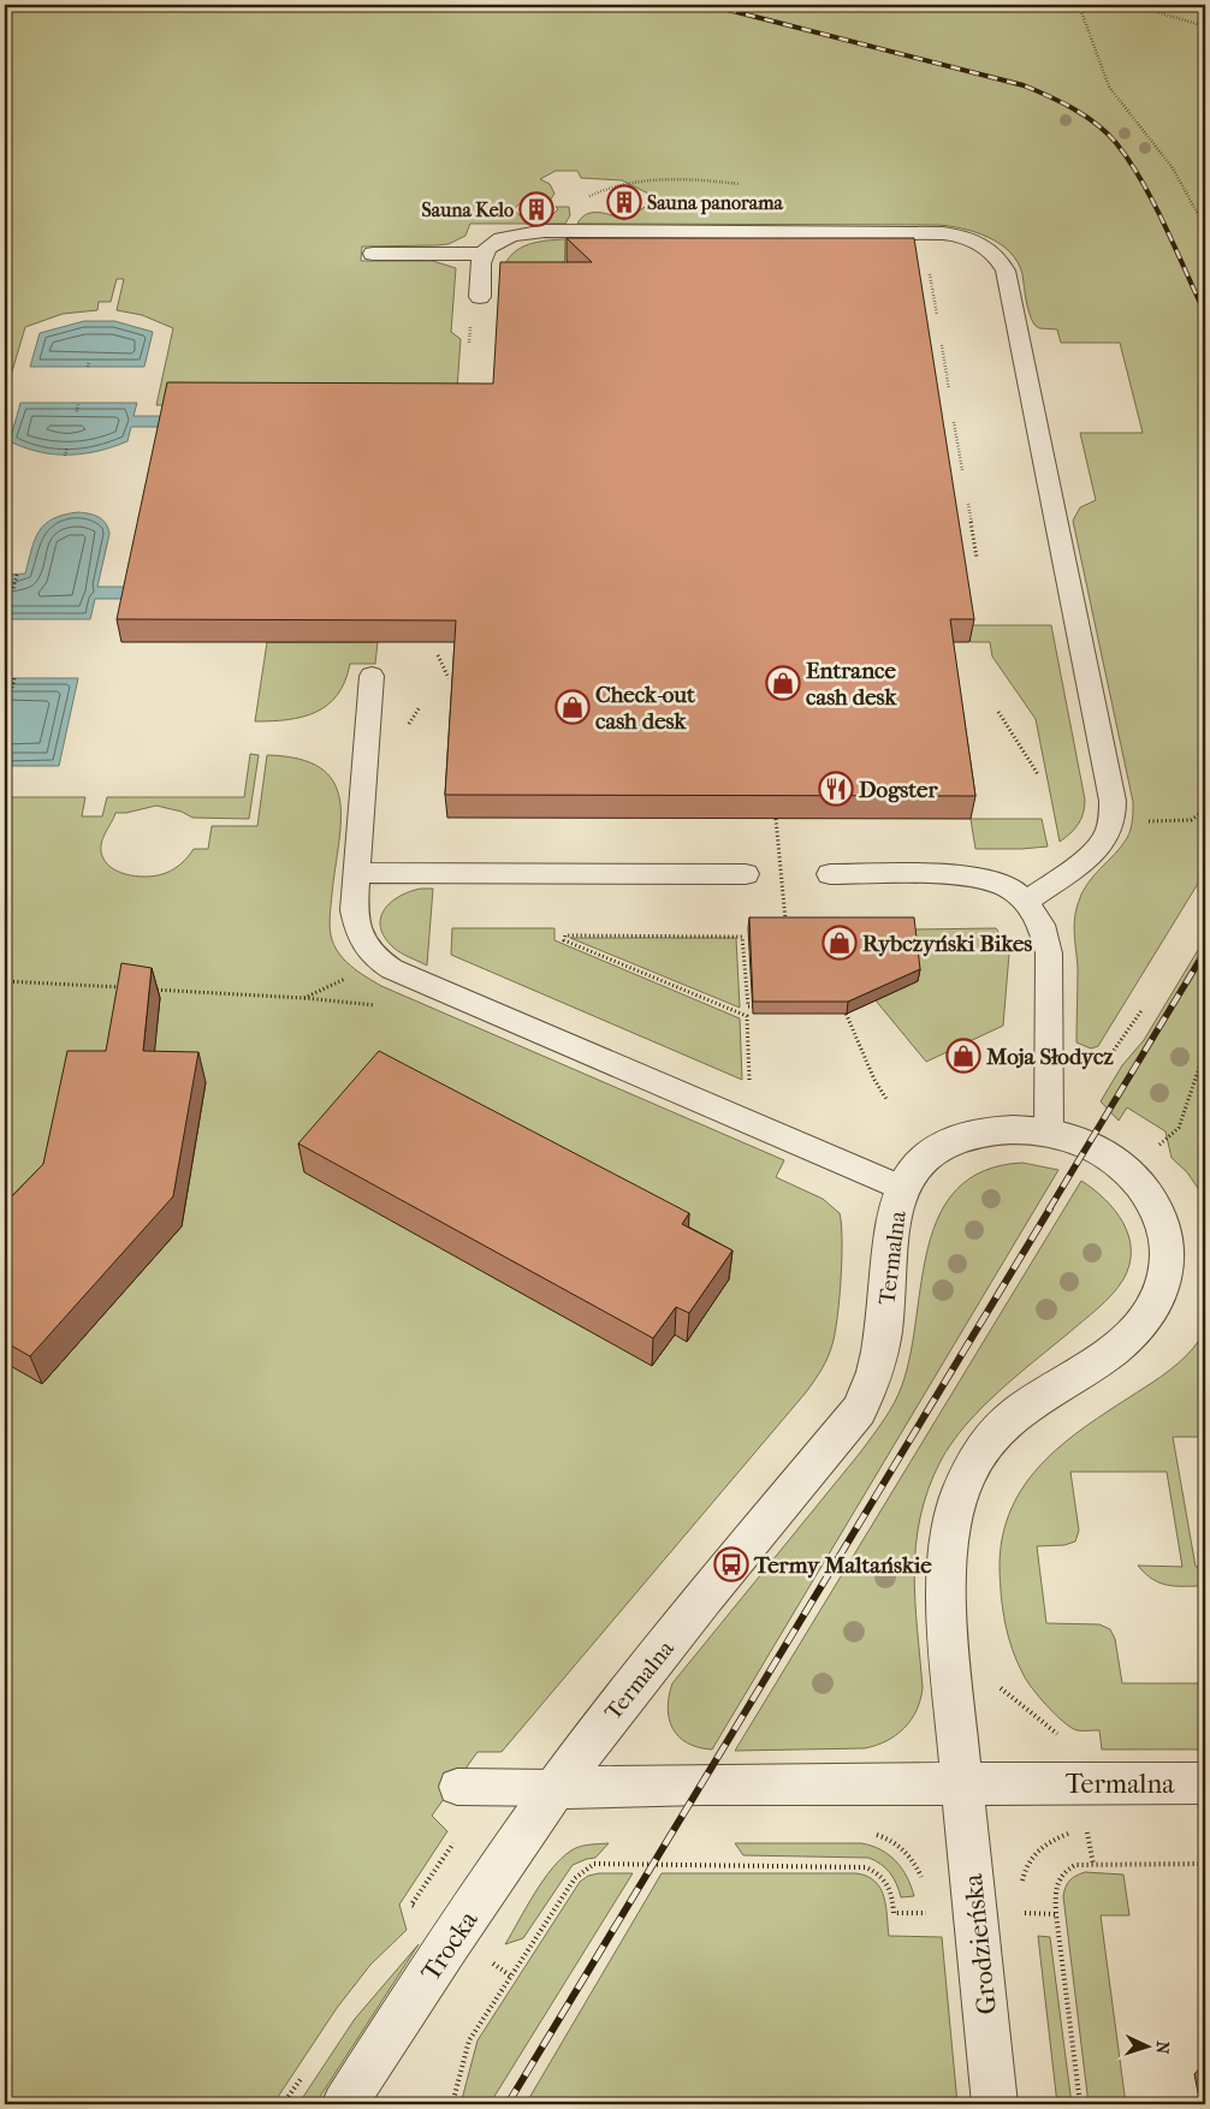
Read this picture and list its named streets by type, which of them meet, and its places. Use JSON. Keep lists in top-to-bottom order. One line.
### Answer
{"streets":{"street":["Termalna","Grodzieńska","Trocka"]},"crossings":[["Termalna","Grodzieńska"],["Termalna","Trocka"]],"places":{"building":["Sauna panorama","Sauna Kelo"],"shop":["Entrance cash desk","Check-out cash desk","Rybczyński Bikes","Moja Słodycz"],"restaurant":["Dogster"],"bus stop":["Termy Maltańskie"]},"north":"right"}
